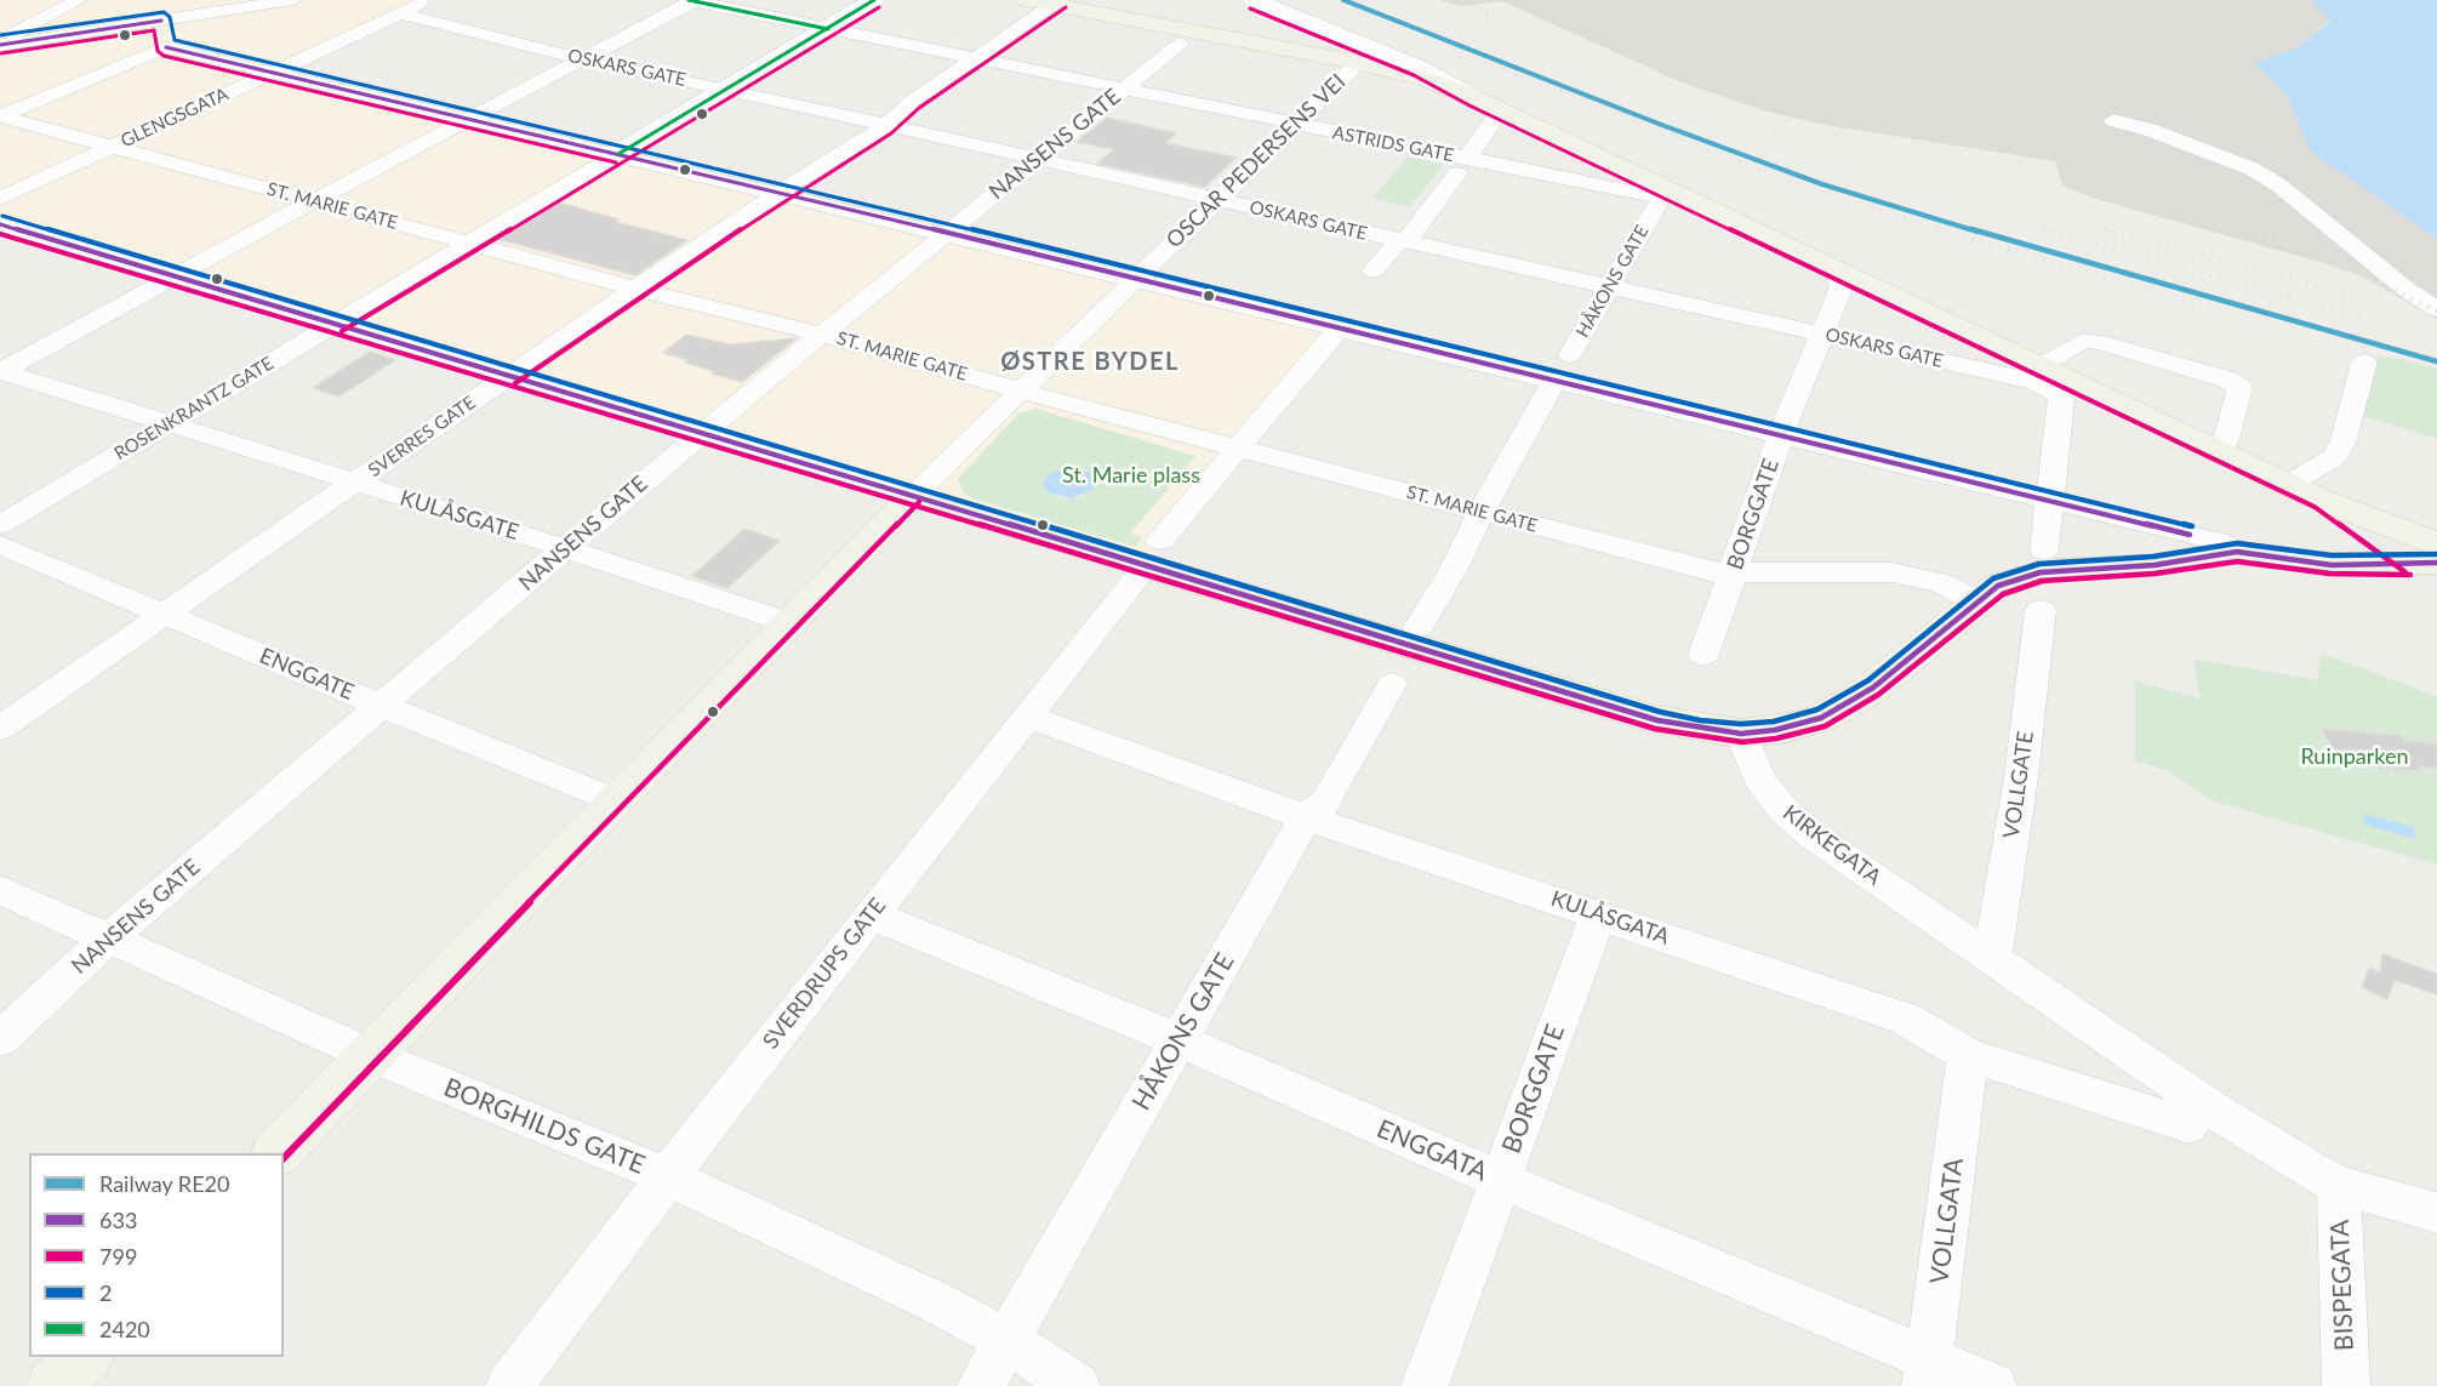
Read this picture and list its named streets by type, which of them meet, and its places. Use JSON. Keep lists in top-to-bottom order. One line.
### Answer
{"streets":{"main road":["OSCAR PEDERSENS VEI"],"street":["OSKARS GATE","GLENGSGATA","NANSENS GATE","ASTRIDS GATE","ST. MARIE GATE","HÅKONS GATE","ROSENKRANTZ GATE","SVERRES GATE","BORGGATE","KULÅSGATE","ENGGATE","VOLLGATE","KIRKEGATA","KULÅSGATA","SVERDRUPS GATE","BORGHILDS GATE","ENGGATA","VOLLGATA","BISPEGATA"]},"crossings":[["OSKARS GATE","GLENGSGATA"],["OSKARS GATE","NANSENS GATE"],["OSKARS GATE","OSCAR PEDERSENS VEI"],["OSKARS GATE","HÅKONS GATE"],["OSKARS GATE","ROSENKRANTZ GATE"],["OSKARS GATE","SVERRES GATE"],["OSKARS GATE","BORGGATE"],["GLENGSGATA","ST. MARIE GATE"],["NANSENS GATE","ASTRIDS GATE"],["NANSENS GATE","ST. MARIE GATE"],["NANSENS GATE","KULÅSGATE"],["NANSENS GATE","ENGGATE"],["NANSENS GATE","BORGHILDS GATE"],["ASTRIDS GATE","OSCAR PEDERSENS VEI"],["ASTRIDS GATE","HÅKONS GATE"],["ASTRIDS GATE","ROSENKRANTZ GATE"],["ASTRIDS GATE","SVERRES GATE"],["OSCAR PEDERSENS VEI","ST. MARIE GATE"],["OSCAR PEDERSENS VEI","KULÅSGATE"],["OSCAR PEDERSENS VEI","ENGGATE"],["OSCAR PEDERSENS VEI","BORGHILDS GATE"],["ST. MARIE GATE","ROSENKRANTZ GATE"],["ST. MARIE GATE","SVERRES GATE"],["ST. MARIE GATE","BORGGATE"],["ST. MARIE GATE","SVERDRUPS GATE"],["HÅKONS GATE","KULÅSGATA"],["HÅKONS GATE","BORGHILDS GATE"],["HÅKONS GATE","ENGGATA"],["ROSENKRANTZ GATE","KULÅSGATE"],["SVERRES GATE","KULÅSGATE"],["SVERRES GATE","ENGGATE"],["BORGGATE","KULÅSGATA"],["BORGGATE","ENGGATA"],["VOLLGATE","KIRKEGATA"],["KIRKEGATA","BISPEGATA"],["KULÅSGATA","SVERDRUPS GATE"],["KULÅSGATA","VOLLGATA"],["SVERDRUPS GATE","BORGHILDS GATE"],["SVERDRUPS GATE","ENGGATA"],["ENGGATA","VOLLGATA"]],"districts":["ØSTRE BYDEL"],"parks":["St. Marie plass","Ruinparken"],"lines":["rail line RE20","transit line 2420","transit line 799","transit line 2","transit line 633"],"legend":["Railway RE20","633","799","2","2420"]}
